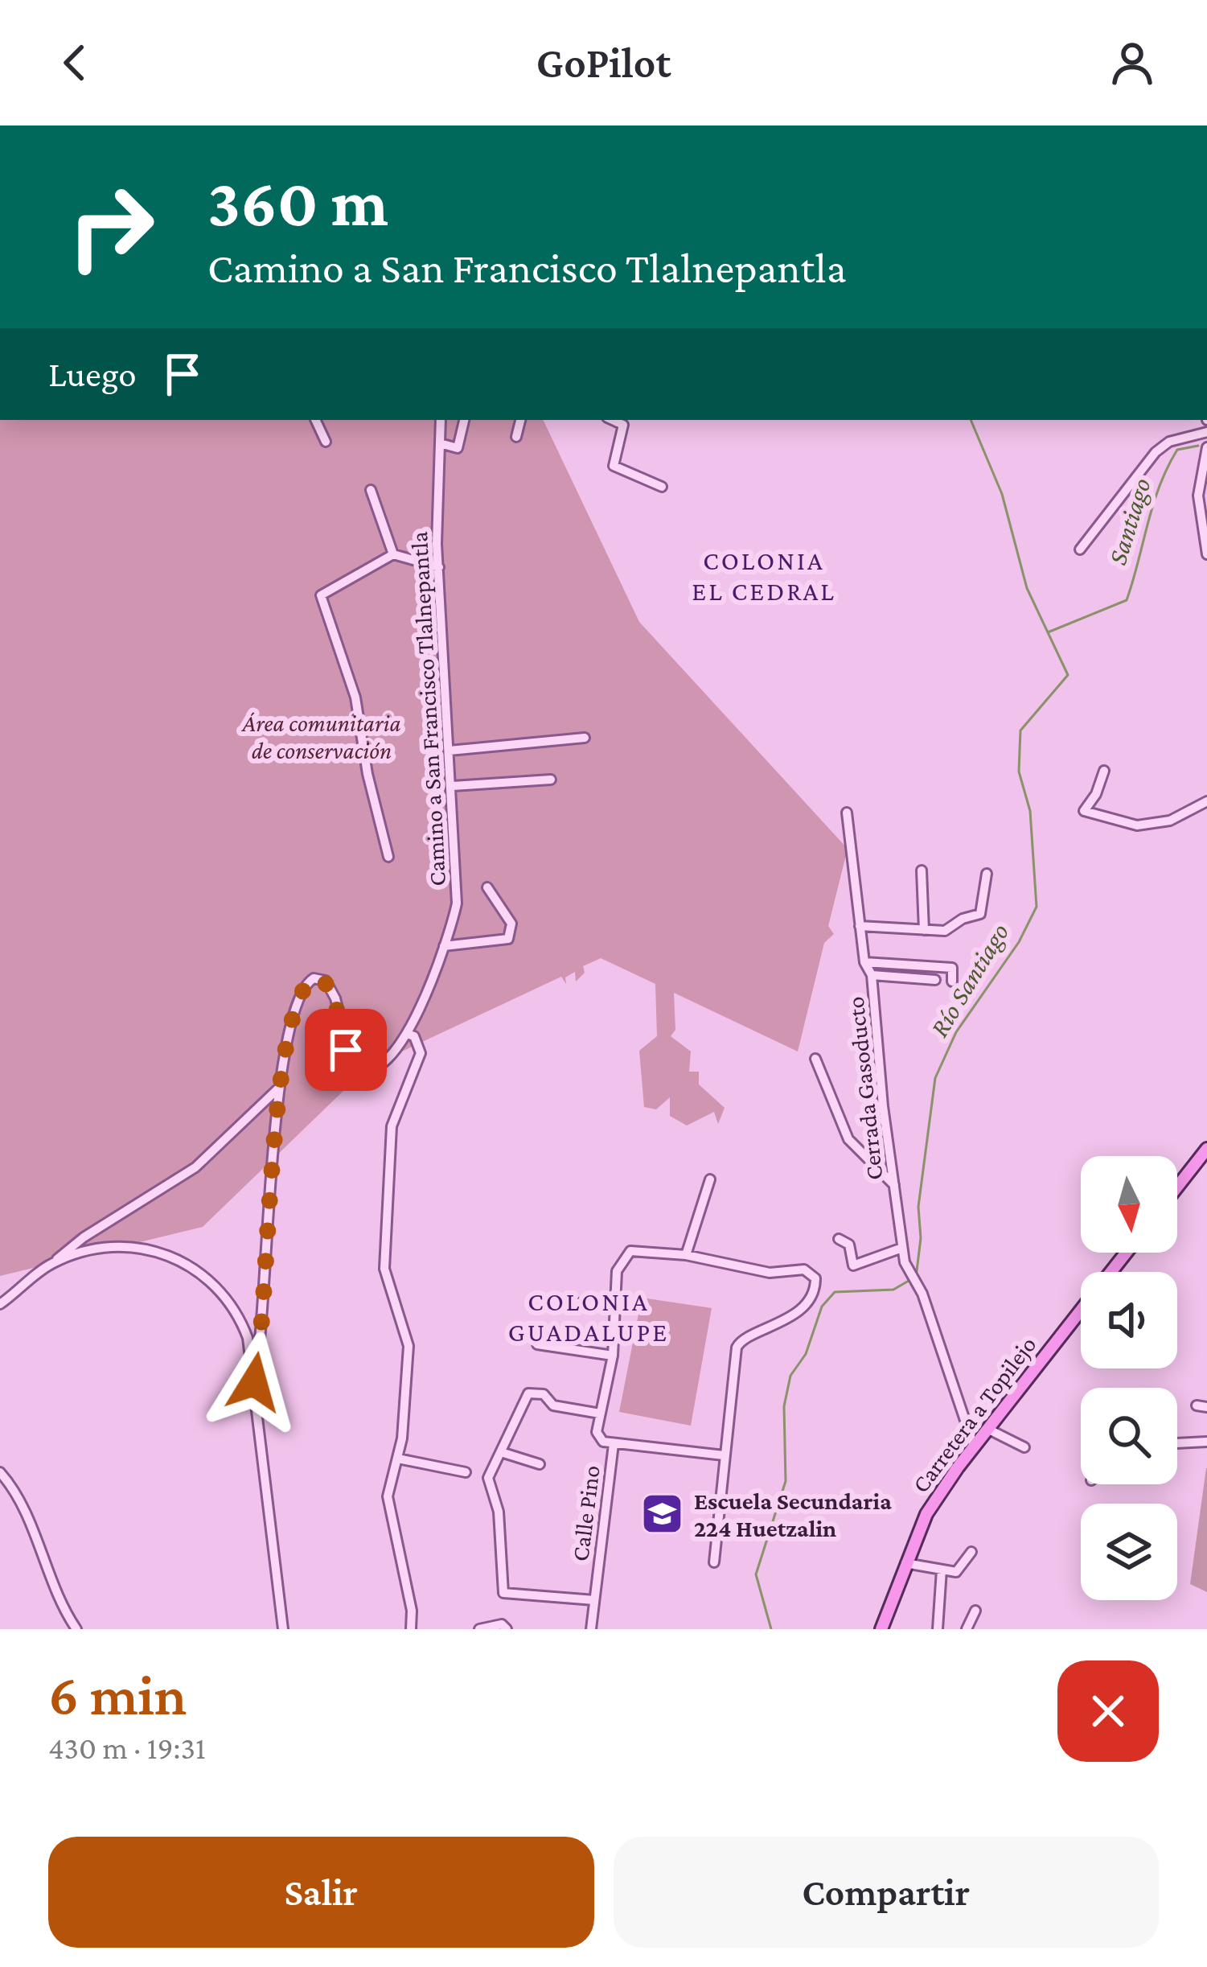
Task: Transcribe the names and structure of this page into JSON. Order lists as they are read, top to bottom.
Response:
{
  "streets": {
    "main road": ["Carretera a Topilejo"],
    "street": ["Camino a San Francisco Tlalnepantla", "Cerrada Gasoducto", "Calle Pino"]
  },
  "crossings": [
    ["Cerrada Gasoducto", "Carretera a Topilejo"]
  ],
  "districts": ["COLONIA EL CEDRAL", "COLONIA GUADALUPE"],
  "water": ["Santiago", "Río Santiago"],
  "parks": ["Área comunitaria de conservación"],
  "places": {
    "school or university": ["Escuela Secundaria 224 Huetzalin"]
  },
  "north": "bottom",
  "page": {
    "header": "GoPilot",
    "turn": ["360 m", "Camino a San Francisco Tlalnepantla"],
    "then": "Luego",
    "heading": ["6 min", "430 m · 19:31"],
    "buttons": ["Salir", "Compartir"]
  }
}
